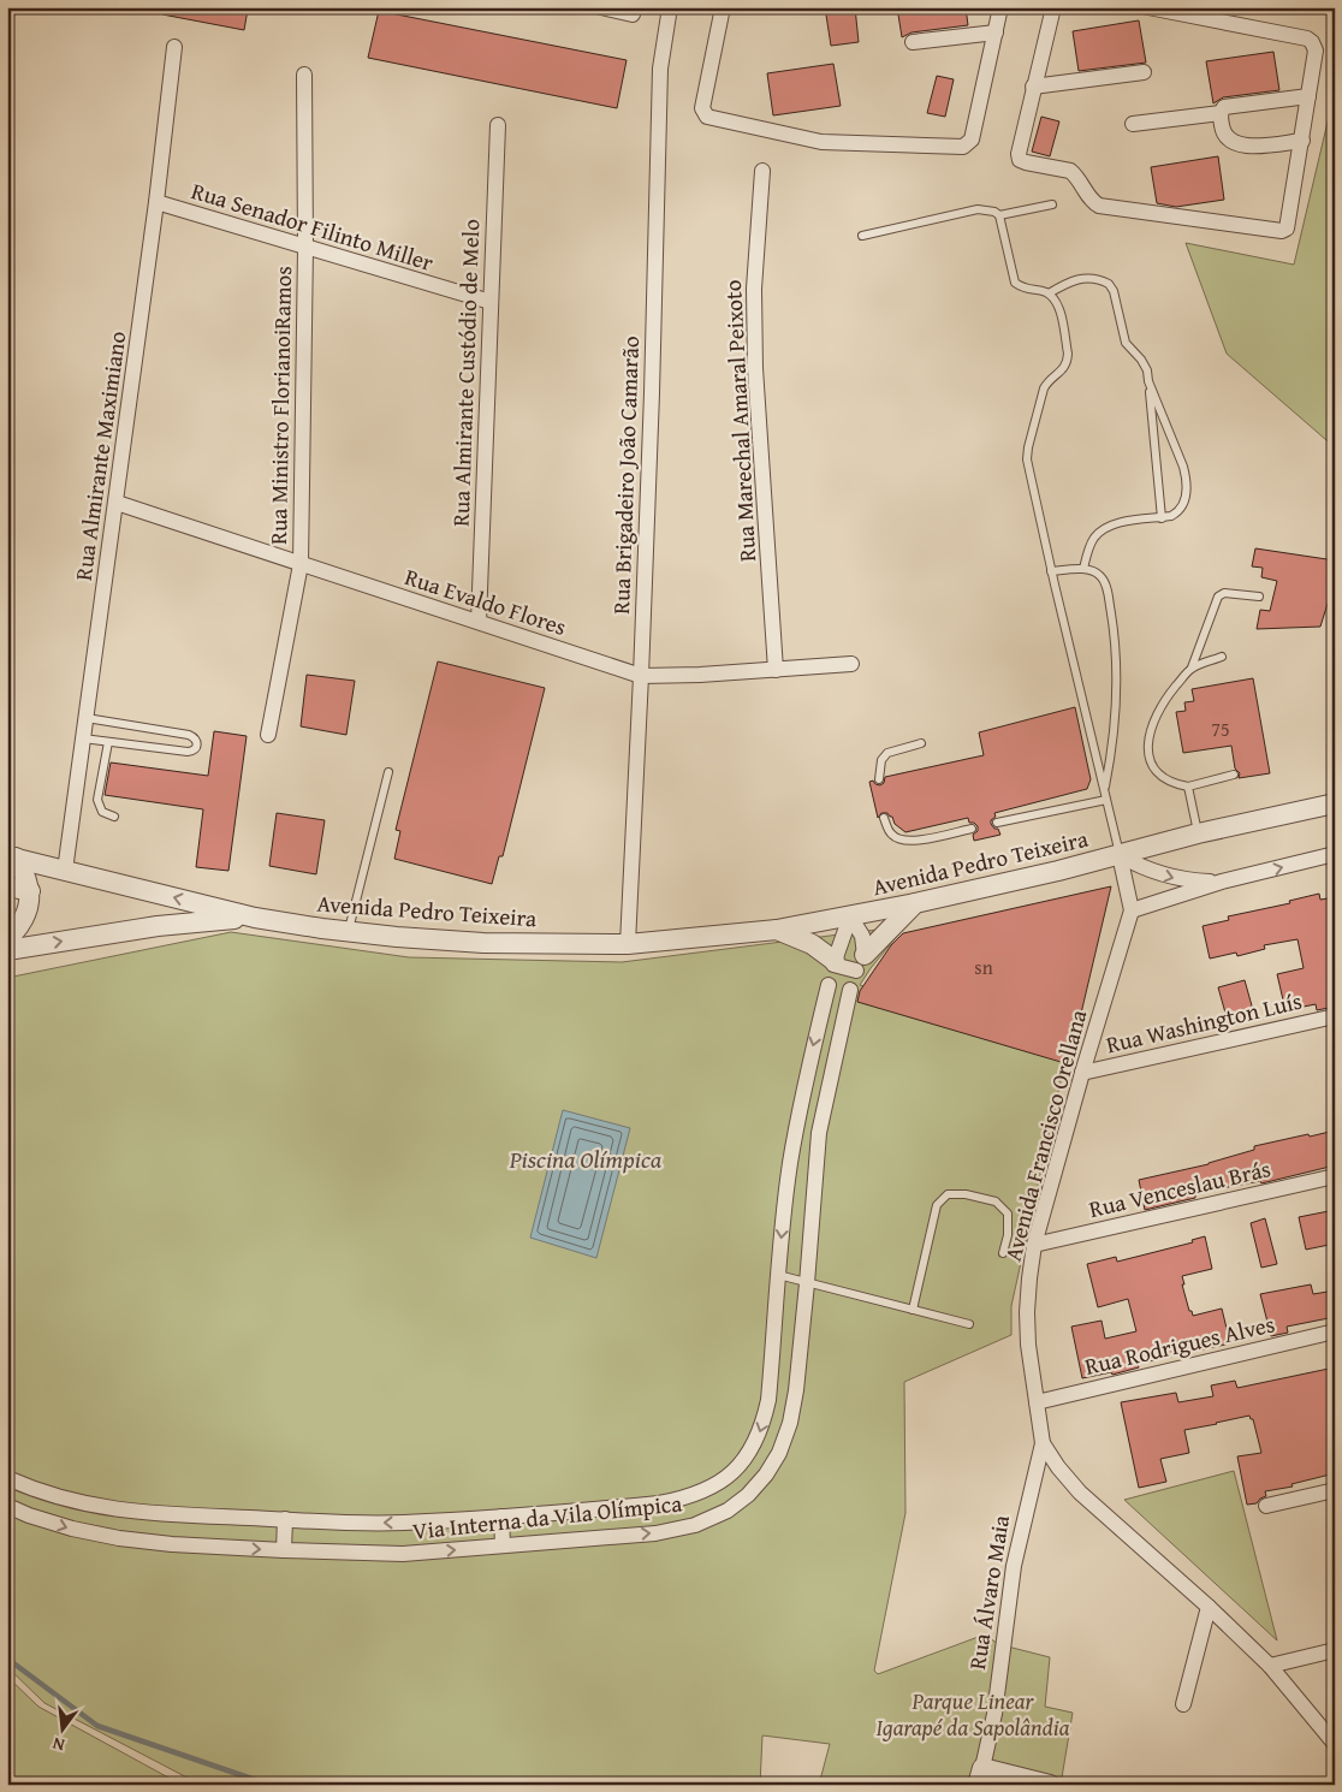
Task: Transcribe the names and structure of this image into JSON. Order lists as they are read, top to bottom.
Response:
{
  "streets": {
    "street": [
      "Rua Senador Filinto Miller",
      "Rua Almirante Custódio de Melo",
      "Rua Ministro FlorianoiRamos",
      "Rua Marechal Amaral Peixoto",
      "Rua Almirante Maximiano",
      "Rua Brigadeiro João Camarão",
      "Rua Evaldo Flores",
      "Avenida Pedro Teixeira",
      "Rua Washington Luís",
      "Avenida Francisco Orellana",
      "Rua Venceslau Brás",
      "Rua Rodrigues Alves",
      "Via Interna da Vila Olímpica",
      "Rua Álvaro Maia"
    ]
  },
  "crossings": [
    ["Rua Senador Filinto Miller", "Rua Almirante Custódio de Melo"],
    ["Rua Senador Filinto Miller", "Rua Ministro FlorianoiRamos"],
    ["Rua Senador Filinto Miller", "Rua Almirante Maximiano"],
    ["Rua Almirante Custódio de Melo", "Rua Evaldo Flores"],
    ["Rua Ministro FlorianoiRamos", "Rua Evaldo Flores"],
    ["Rua Marechal Amaral Peixoto", "Rua Evaldo Flores"],
    ["Rua Almirante Maximiano", "Rua Evaldo Flores"],
    ["Rua Almirante Maximiano", "Avenida Pedro Teixeira"],
    ["Rua Brigadeiro João Camarão", "Rua Evaldo Flores"],
    ["Rua Brigadeiro João Camarão", "Avenida Pedro Teixeira"],
    ["Avenida Pedro Teixeira", "Avenida Francisco Orellana"],
    ["Rua Washington Luís", "Avenida Francisco Orellana"],
    ["Avenida Francisco Orellana", "Rua Venceslau Brás"],
    ["Avenida Francisco Orellana", "Rua Rodrigues Alves"],
    ["Avenida Francisco Orellana", "Rua Álvaro Maia"]
  ],
  "water": ["Piscina Olímpica"],
  "parks": ["Parque Linear Igarapé da Sapolândia"],
  "house_numbers": ["75", "sn"],
  "north": "bottom"
}
